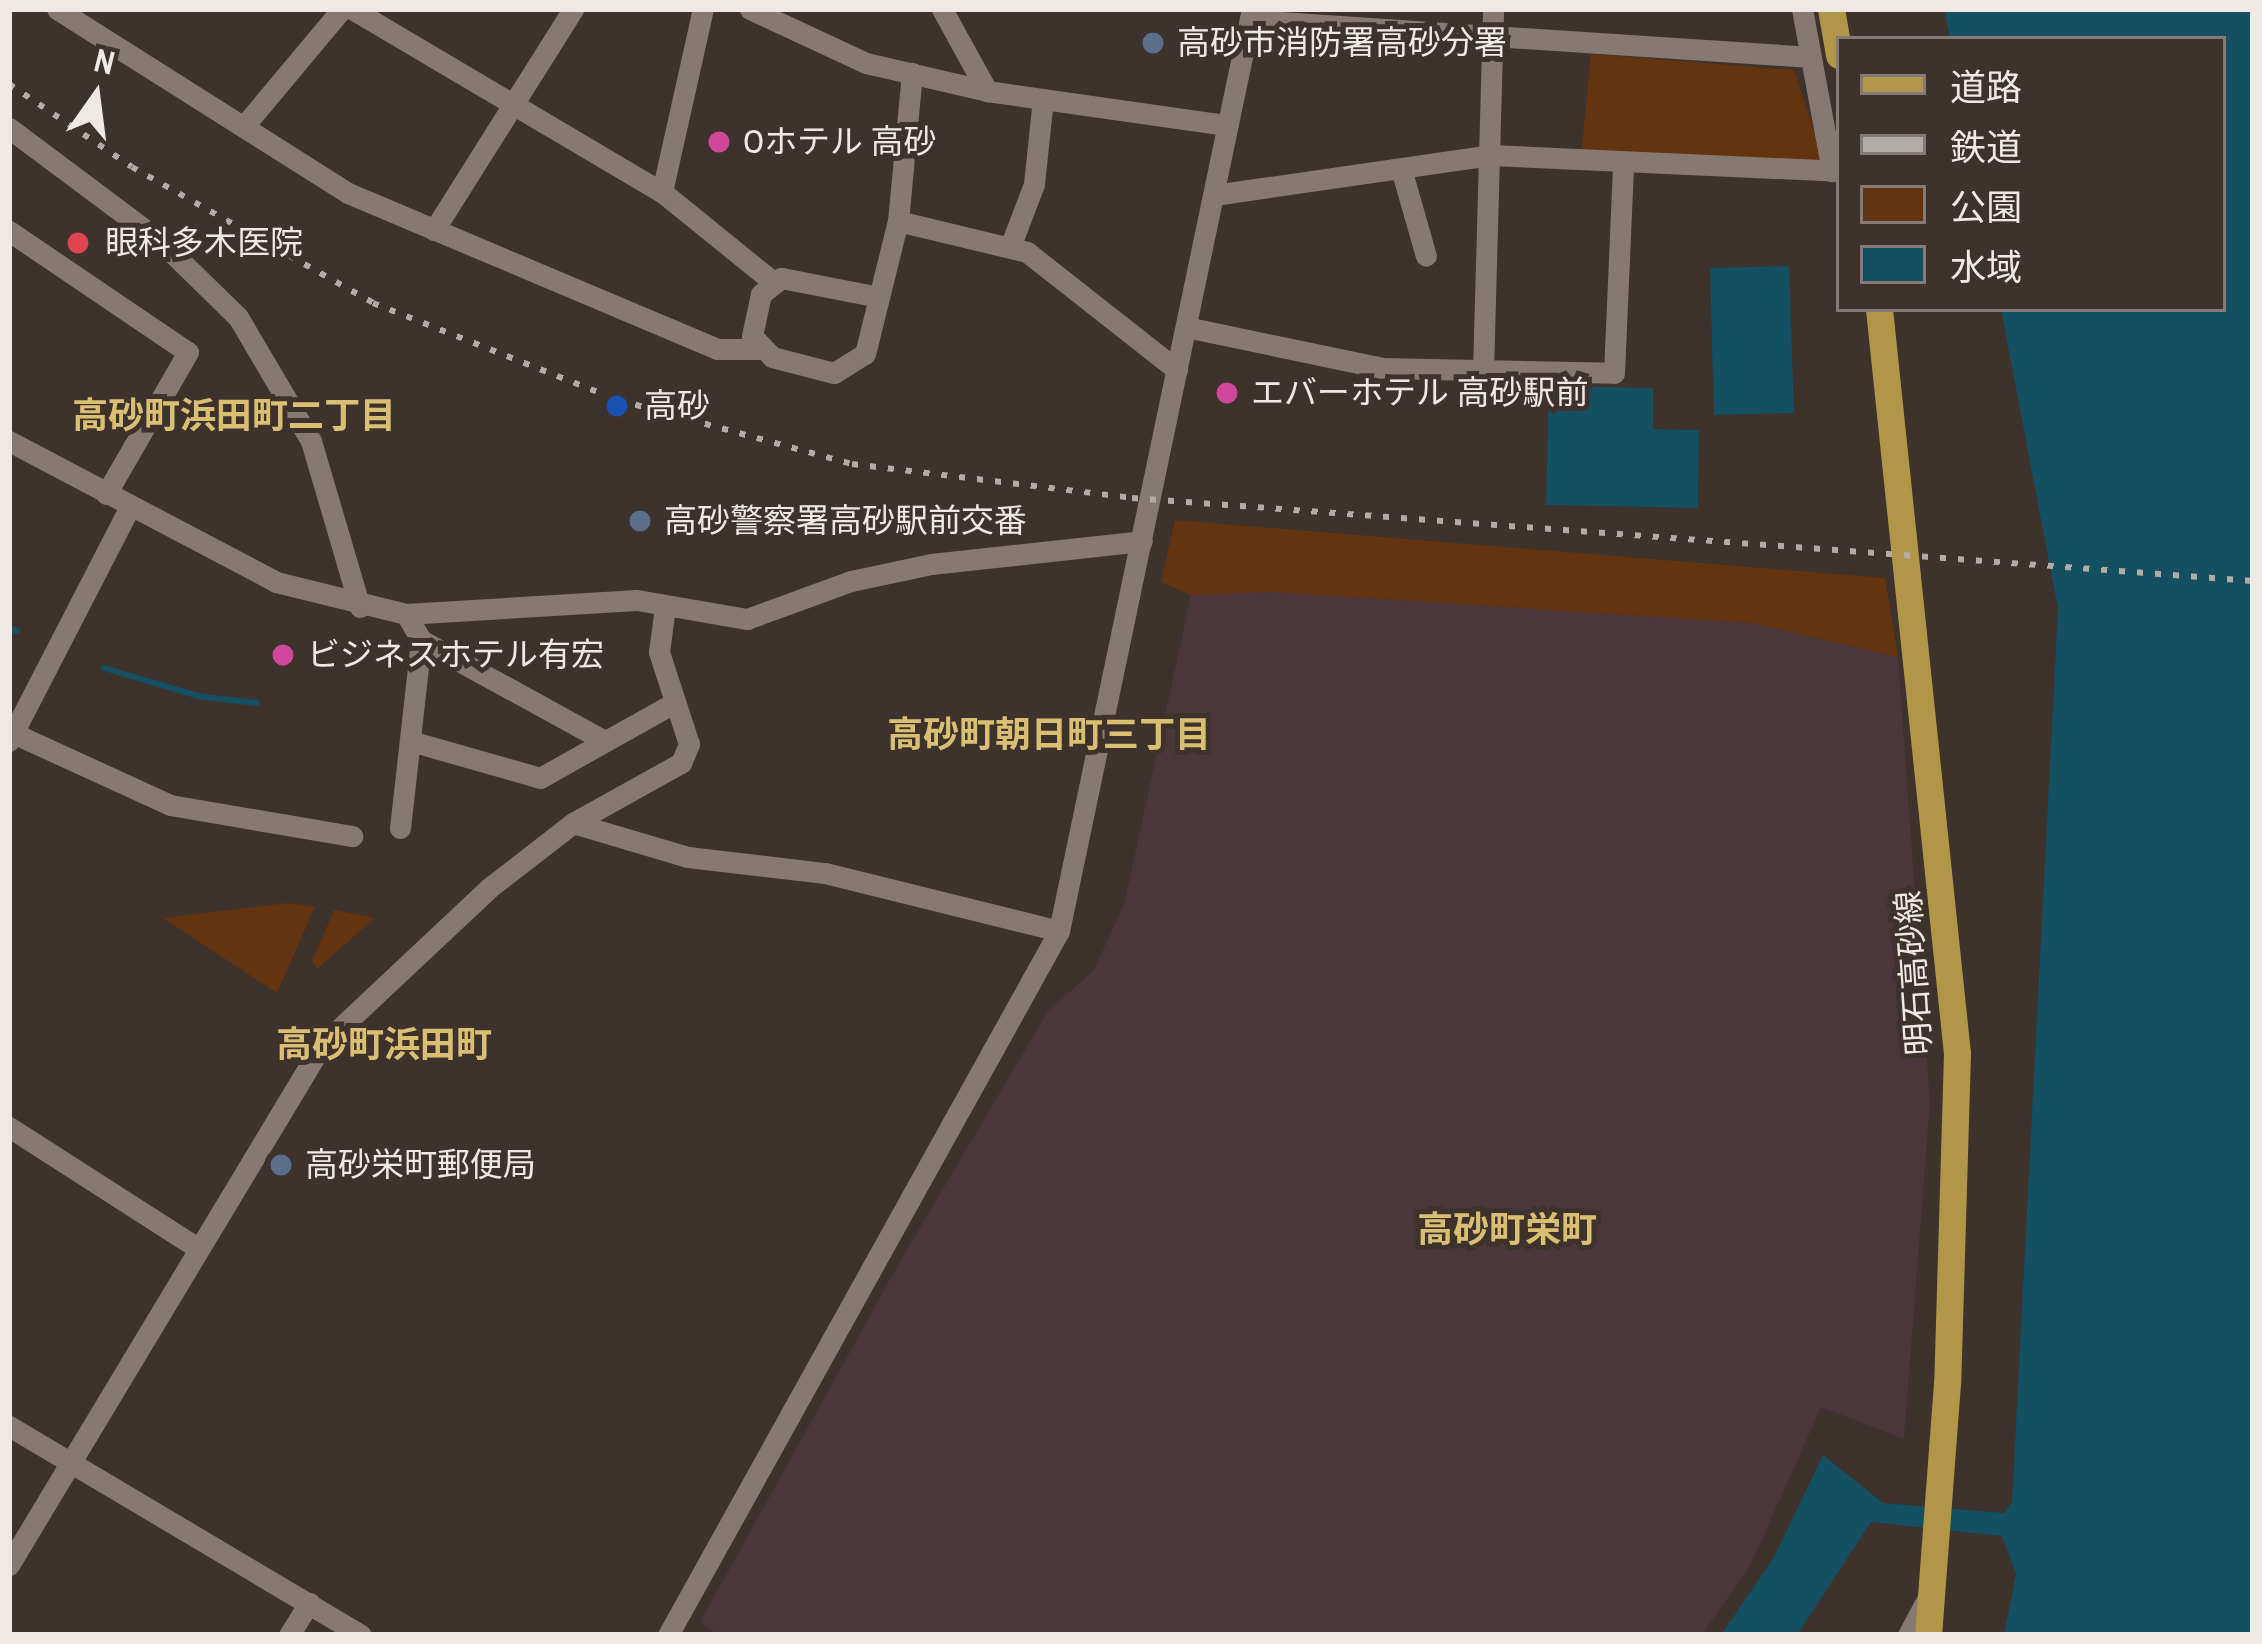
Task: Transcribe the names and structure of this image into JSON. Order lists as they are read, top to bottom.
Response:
{
  "streets": {
    "main road": ["明石高砂線"]
  },
  "districts": [
    "高砂町浜田町二丁目",
    "高砂町朝日町三丁目",
    "高砂町浜田町",
    "高砂町栄町"
  ],
  "places": [
    "高砂市消防署高砂分署",
    "Oホテル 高砂",
    "眼科多木医院",
    "エバーホテル 高砂駅前",
    "高砂",
    "高砂警察署高砂駅前交番",
    "ビジネスホテル有宏",
    "高砂栄町郵便局"
  ],
  "legend": [
    "道路",
    "鉄道",
    "公園",
    "水域"
  ],
  "north": "top"
}
